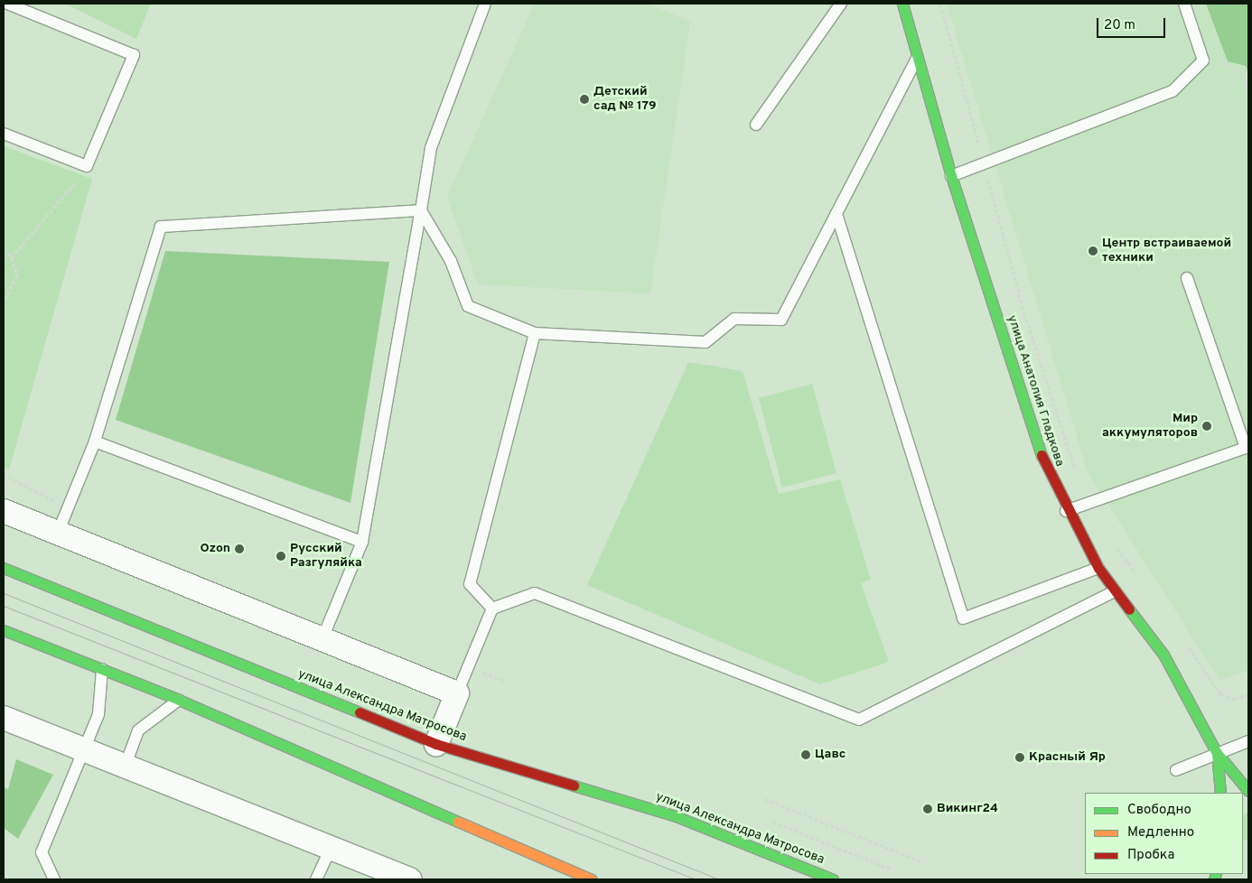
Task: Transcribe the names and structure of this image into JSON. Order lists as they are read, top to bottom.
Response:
{
  "streets": {
    "main road": ["улица Анатолия Гладкова", "улица Александра Матросова"]
  },
  "places": [
    "Детский сад № 179",
    "Центр встраиваемой техники",
    "Мир аккумуляторов",
    "Ozon",
    "Русский Разгуляйка",
    "Цавс",
    "Красный Яр",
    "Викинг24"
  ],
  "legend": ["Свободно", "Медленно", "Пробка"],
  "scale_bar": "20 m"
}
